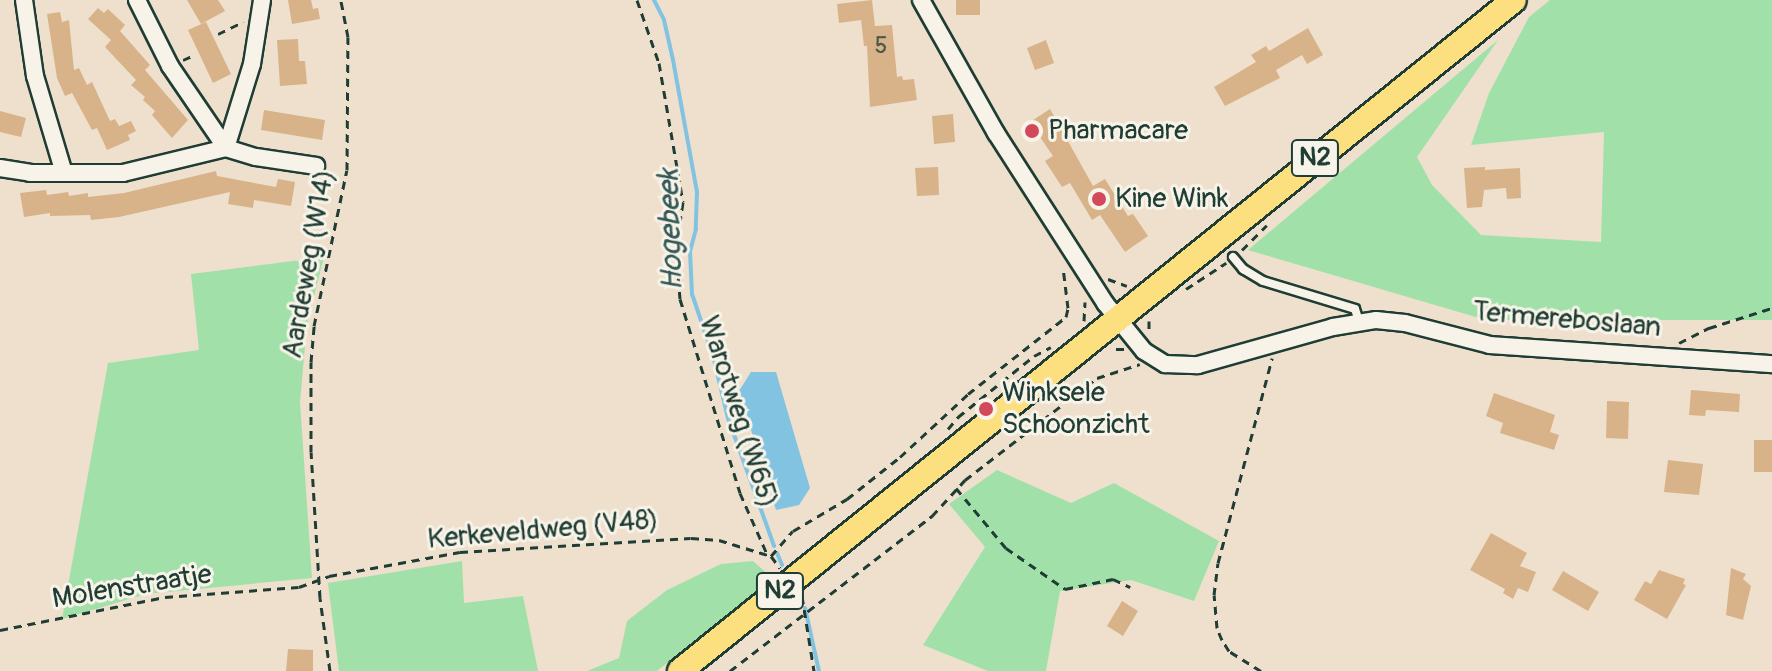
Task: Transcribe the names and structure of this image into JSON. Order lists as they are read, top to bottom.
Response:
{
  "streets": {
    "main road": ["N2"],
    "street": ["Termereboslaan"],
    "path": [
      "Aardeweg (W14)",
      "Warotweg (W65)",
      "Kerkeveldweg (V48)",
      "Molenstraatje"
    ]
  },
  "crossings": [
    ["N2", "Termereboslaan"],
    ["Aardeweg (W14)", "Kerkeveldweg (V48)"],
    ["Aardeweg (W14)", "Molenstraatje"],
    ["Warotweg (W65)", "Kerkeveldweg (V48)"],
    ["Kerkeveldweg (V48)", "Molenstraatje"]
  ],
  "water": ["Hogebeek"],
  "places": ["Pharmacare", "Kine Wink", "Winksele Schoonzicht"],
  "house_numbers": ["5"]
}
